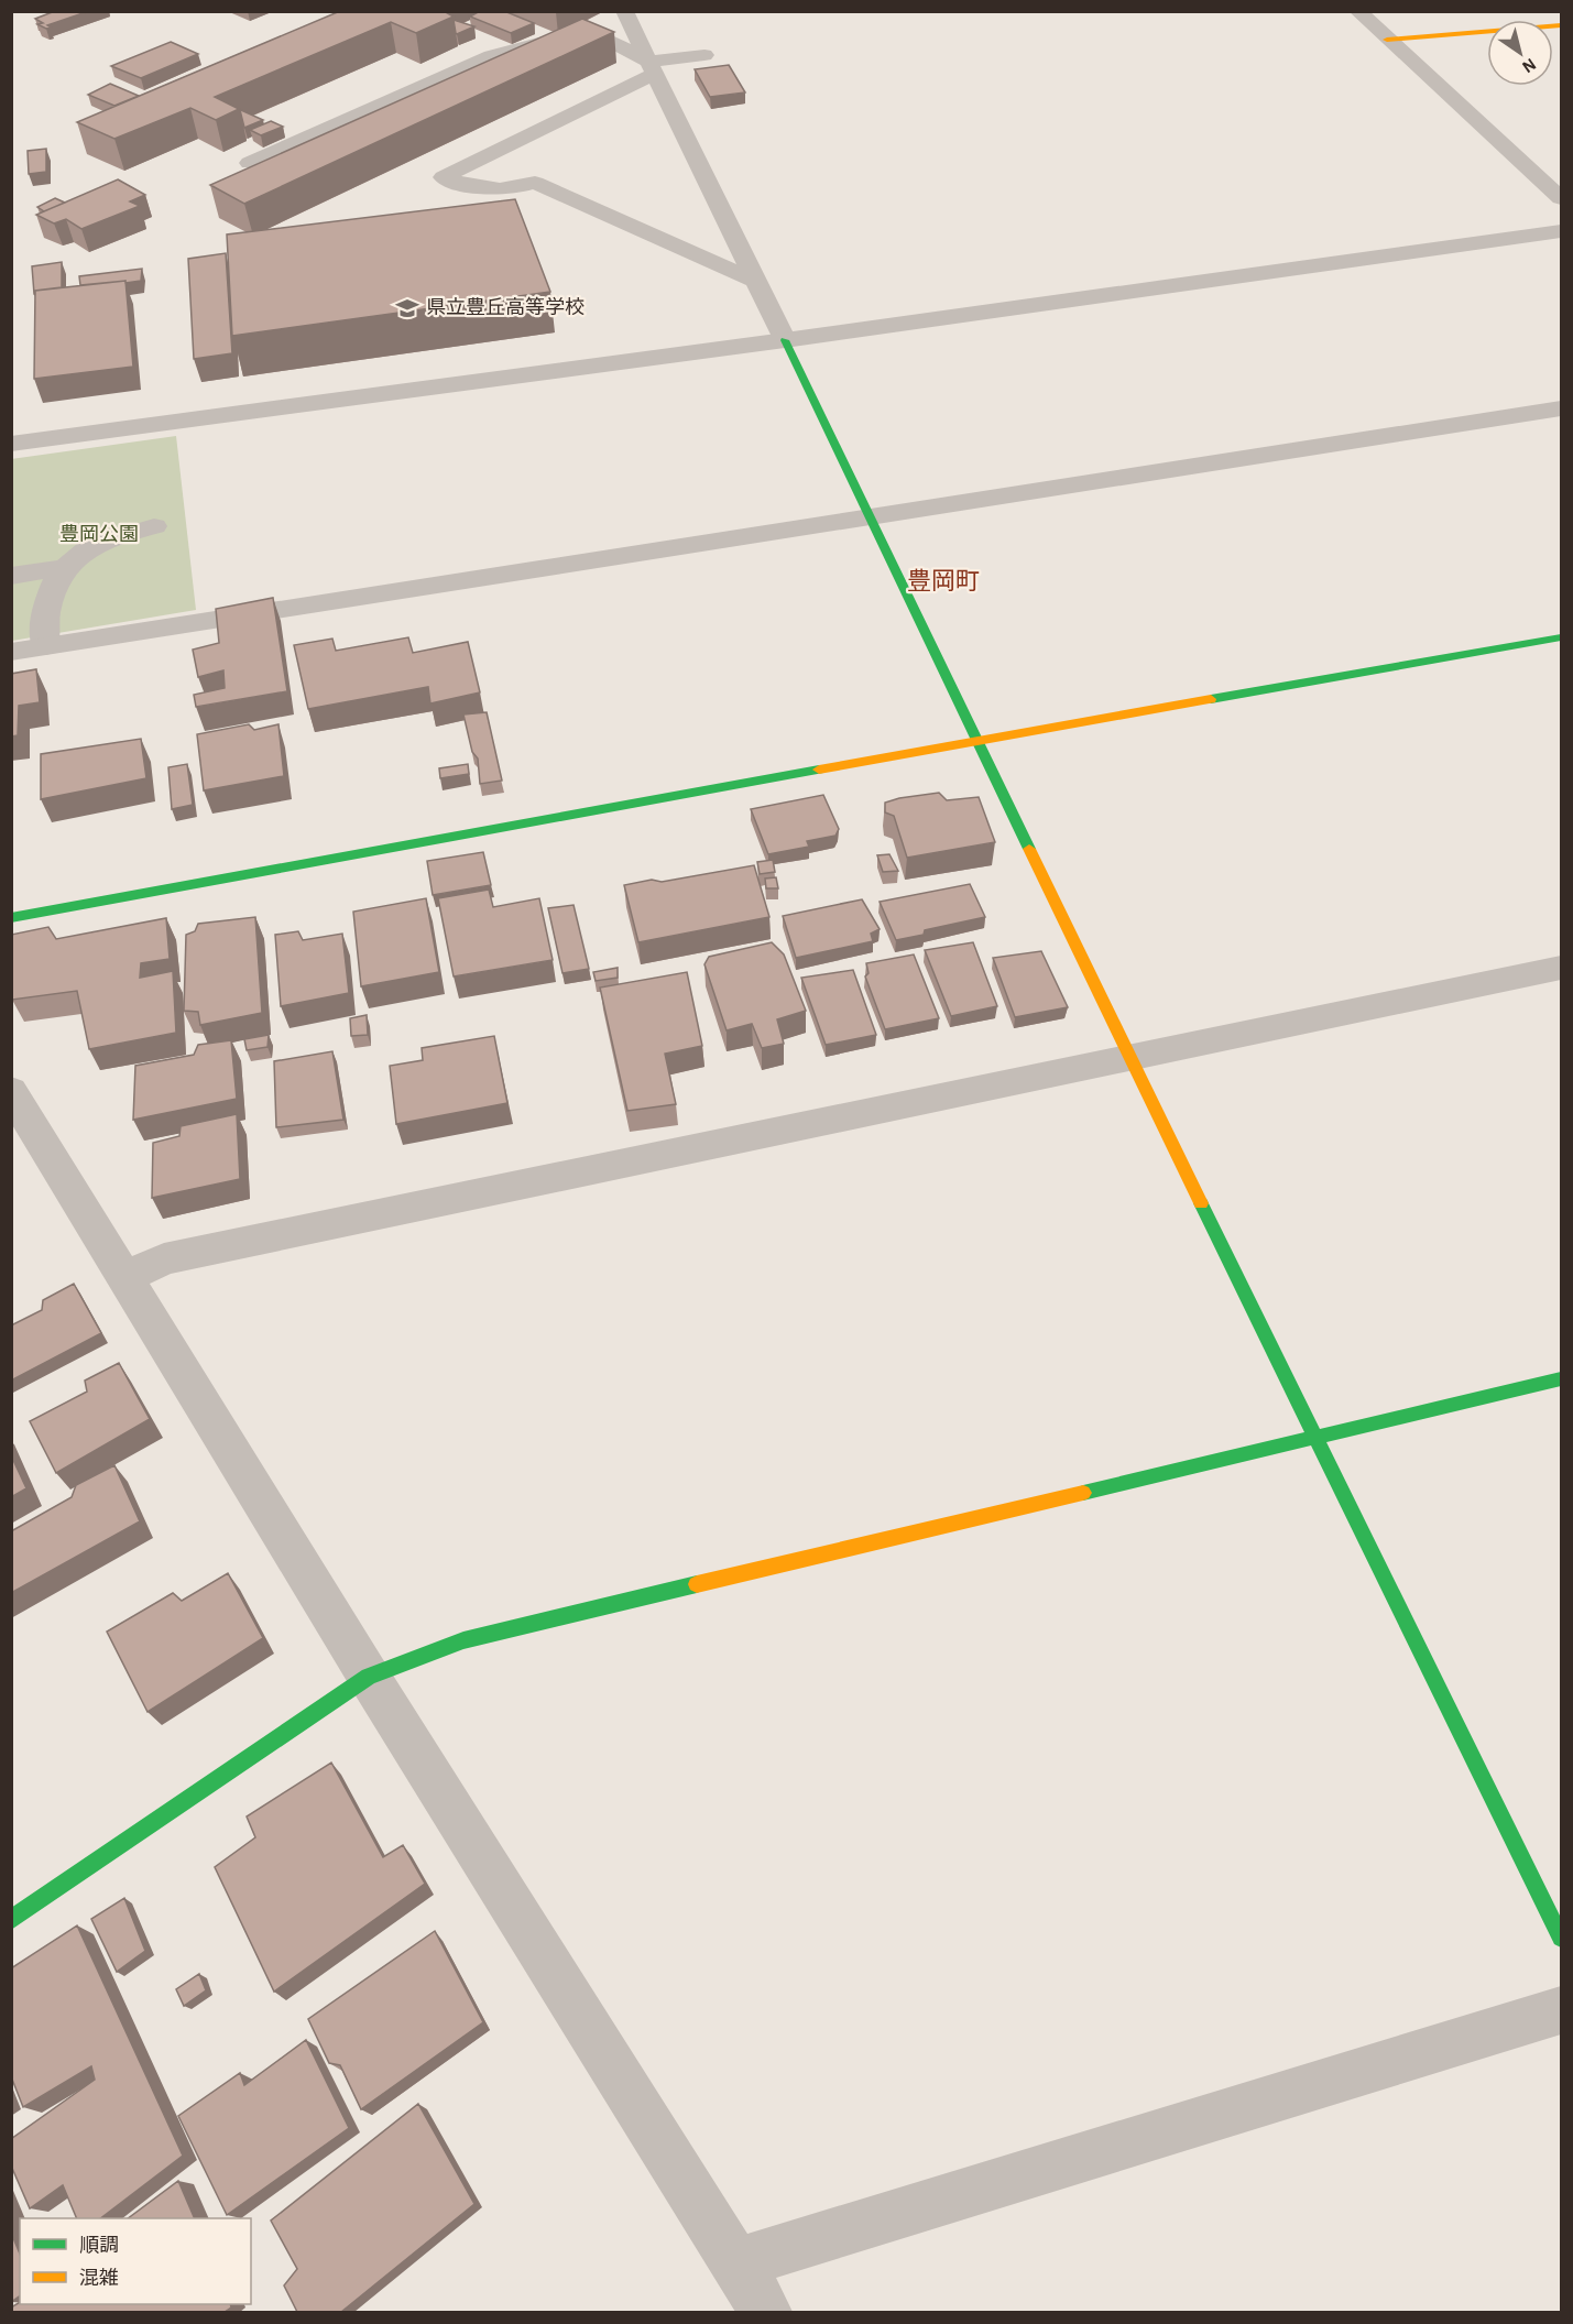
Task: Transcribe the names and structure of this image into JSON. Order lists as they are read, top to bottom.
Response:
{
  "districts": ["豊岡町"],
  "parks": ["豊岡公園"],
  "places": {
    "school or university": ["県立豊丘高等学校"]
  },
  "legend": ["順調", "混雑"],
  "north": "bottom right"
}
